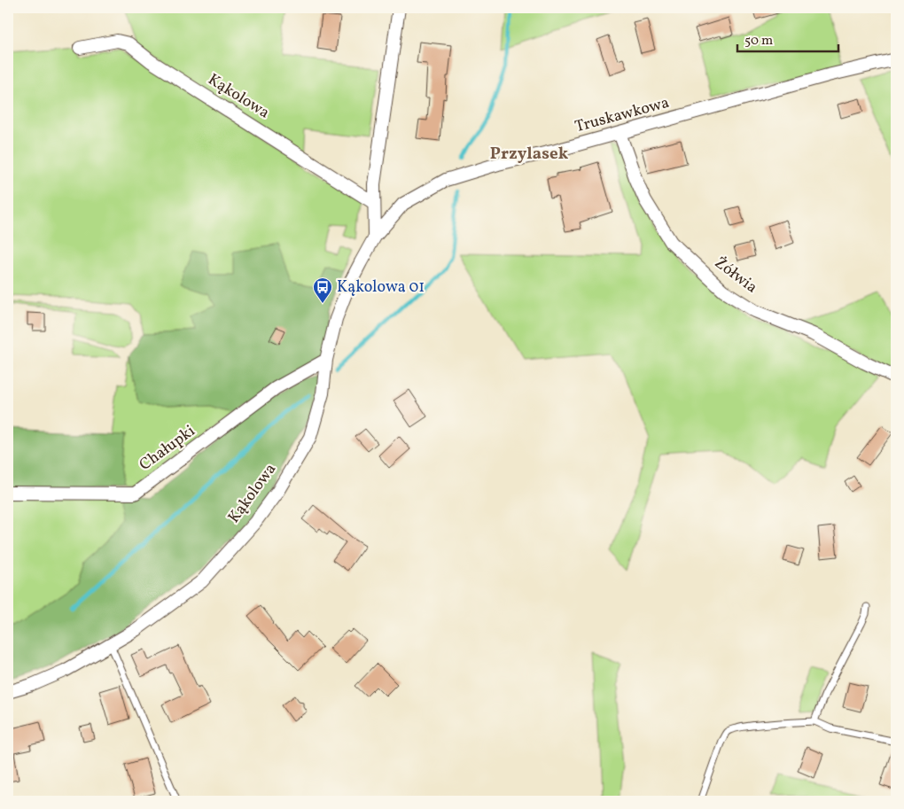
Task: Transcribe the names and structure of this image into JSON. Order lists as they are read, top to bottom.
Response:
{
  "streets": {
    "street": [
      "Kąkolowa",
      "Truskawkowa",
      "Żółwia",
      "Chałupki"
    ]
  },
  "crossings": [
    ["Kąkolowa", "Truskawkowa"],
    ["Kąkolowa", "Chałupki"],
    ["Truskawkowa", "Żółwia"]
  ],
  "districts": ["Przylasek"],
  "places": {
    "bus stop": ["Kąkolowa 01"]
  },
  "scale_bar": "50 m"
}
